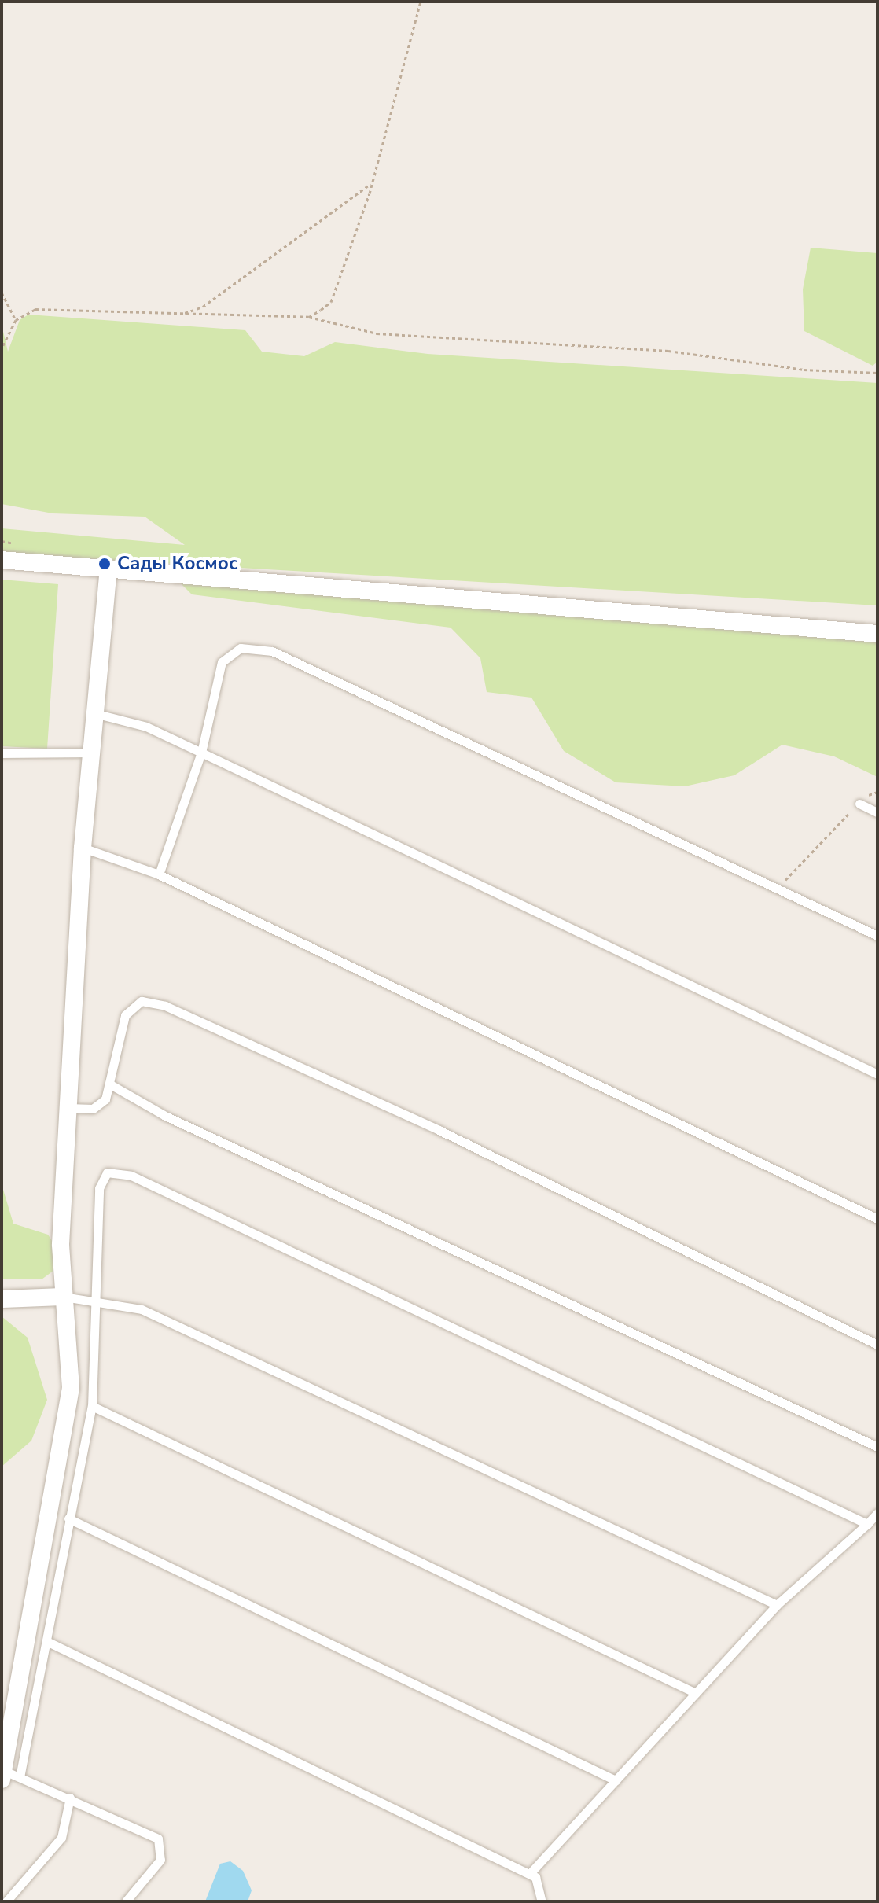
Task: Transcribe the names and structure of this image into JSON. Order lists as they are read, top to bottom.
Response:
{
  "places": ["Сады Космос"]
}
